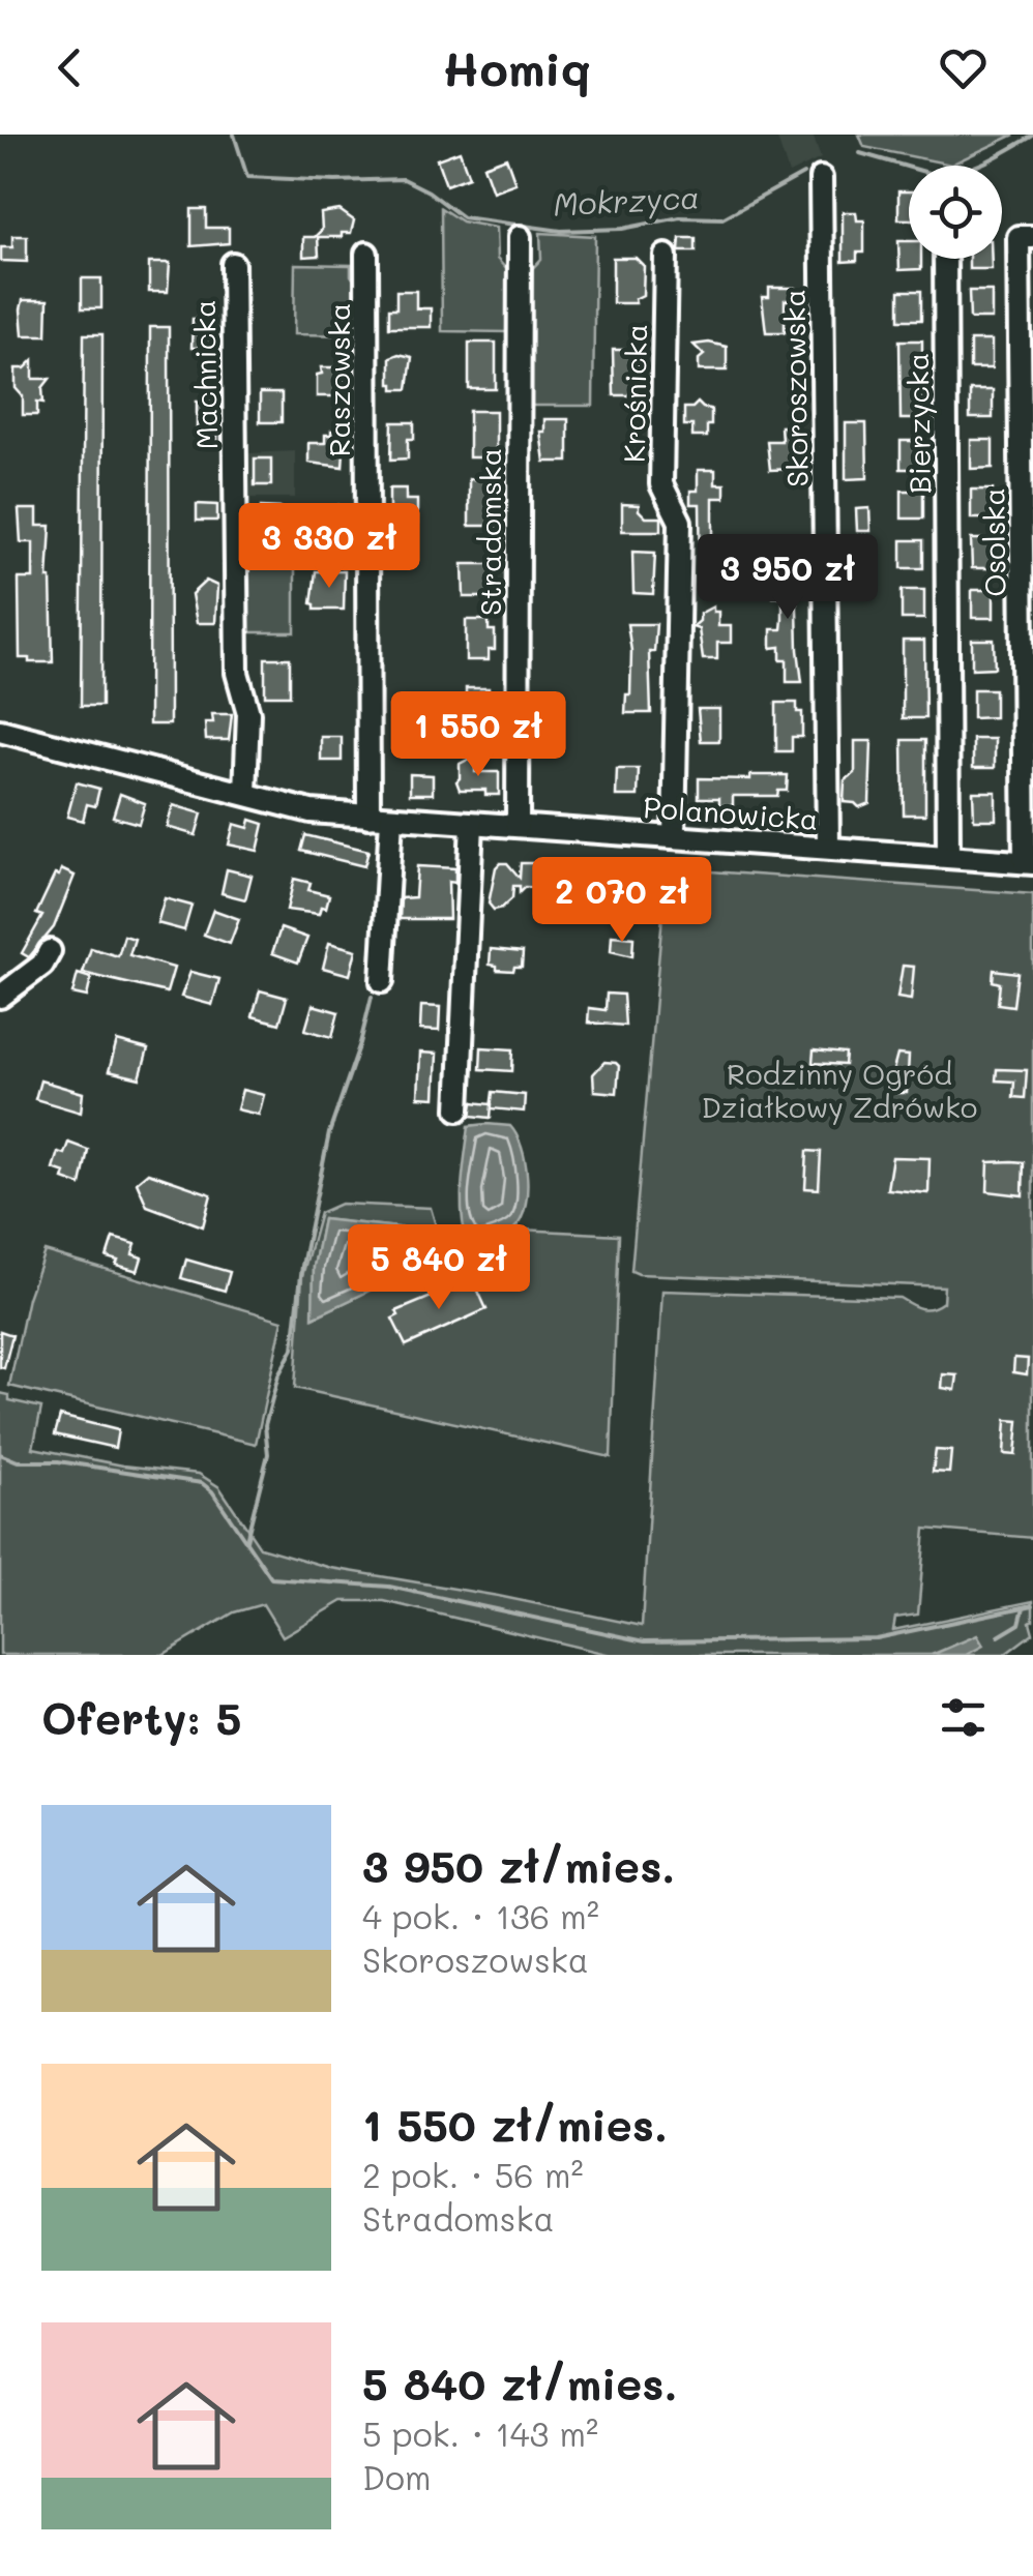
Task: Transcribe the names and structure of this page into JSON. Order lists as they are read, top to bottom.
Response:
{
  "streets": {
    "street": [
      "Machnicka",
      "Raszowska",
      "Skoroszowska",
      "Krośnicka",
      "Bierzycka",
      "Stradomska",
      "Osolska",
      "Polanowicka"
    ]
  },
  "crossings": [
    ["Machnicka", "Polanowicka"],
    ["Raszowska", "Polanowicka"],
    ["Skoroszowska", "Polanowicka"],
    ["Krośnicka", "Polanowicka"],
    ["Bierzycka", "Polanowicka"],
    ["Stradomska", "Polanowicka"],
    ["Osolska", "Polanowicka"]
  ],
  "water": ["Mokrzyca"],
  "parks": ["Rodzinny Ogród Działkowy Zdrówko"],
  "page": {
    "header": "Homiq",
    "price": [
      "3 330 zł",
      "3 950 zł",
      "1 550 zł",
      "2 070 zł",
      "5 840 zł"
    ],
    "heading": "Oferty: 5",
    "list": [
      {
        "name": "3 950 zł/mies.",
        "note": "4 pok. · 136 m² · Skoroszowska"
      },
      {
        "name": "1 550 zł/mies.",
        "note": "2 pok. · 56 m² · Stradomska"
      },
      {
        "name": "5 840 zł/mies.",
        "note": "5 pok. · 143 m² · Dom"
      }
    ]
  }
}
